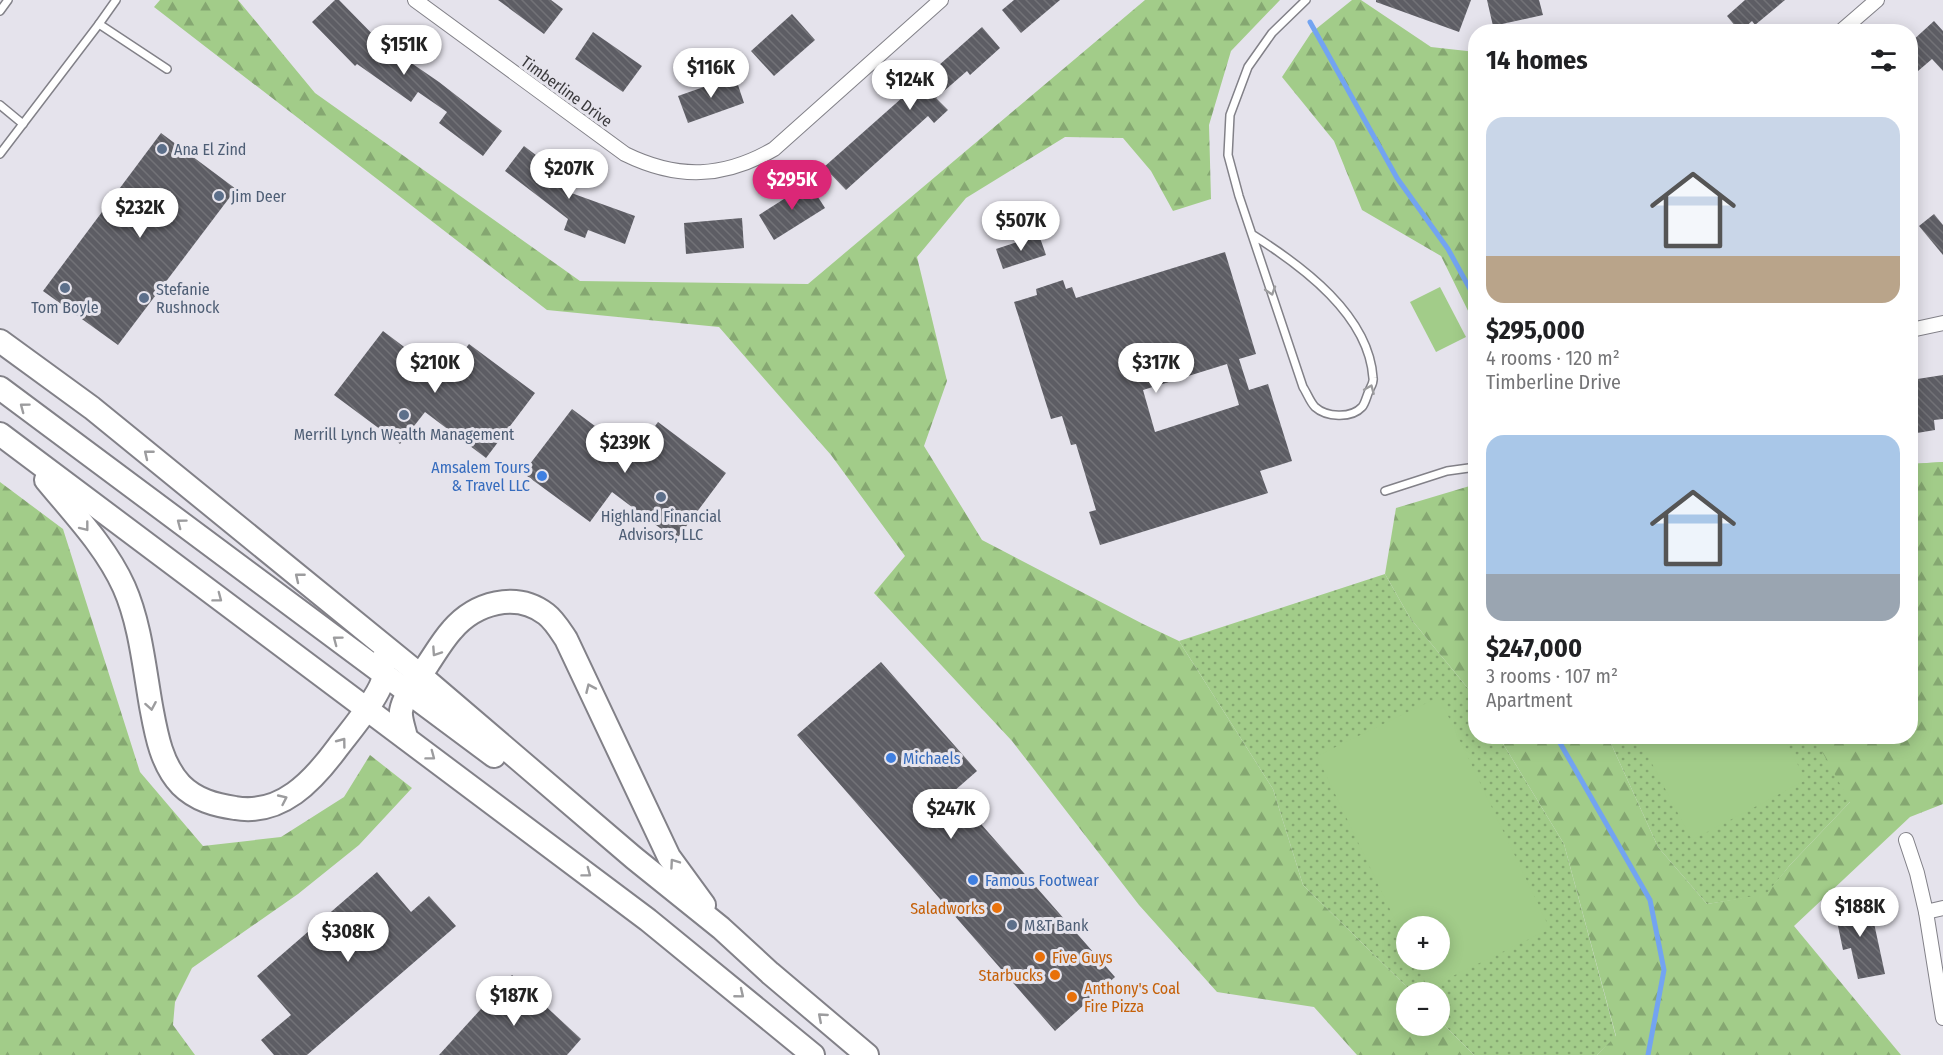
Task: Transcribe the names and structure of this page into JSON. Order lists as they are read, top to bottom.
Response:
{
  "streets": {
    "street": ["Timberline Drive"]
  },
  "places": [
    "Ana El Zind",
    "Jim Deer",
    "Tom Boyle",
    "Stefanie Rushnock",
    "Merrill Lynch Wealth Management",
    "Amsalem Tours & Travel LLC",
    "Highland Financial Advisors, LLC",
    "Michaels",
    "Famous Footwear",
    "Saladworks",
    "M&T Bank",
    "Five Guys",
    "Starbucks",
    "Anthony's Coal Fire Pizza"
  ],
  "page": {
    "heading": "14 homes",
    "price": [
      "$151K",
      "$116K",
      "$124K",
      "$207K",
      "$295K",
      "$232K",
      "$507K",
      "$210K",
      "$317K",
      "$239K",
      "$247K",
      "$188K",
      "$308K",
      "$187K"
    ],
    "list": [
      {
        "name": "$295,000",
        "note": "4 rooms · 120 m² · Timberline Drive"
      },
      {
        "name": "$247,000",
        "note": "3 rooms · 107 m² · Apartment"
      }
    ],
    "map_buttons": ["+", "−"]
  }
}
